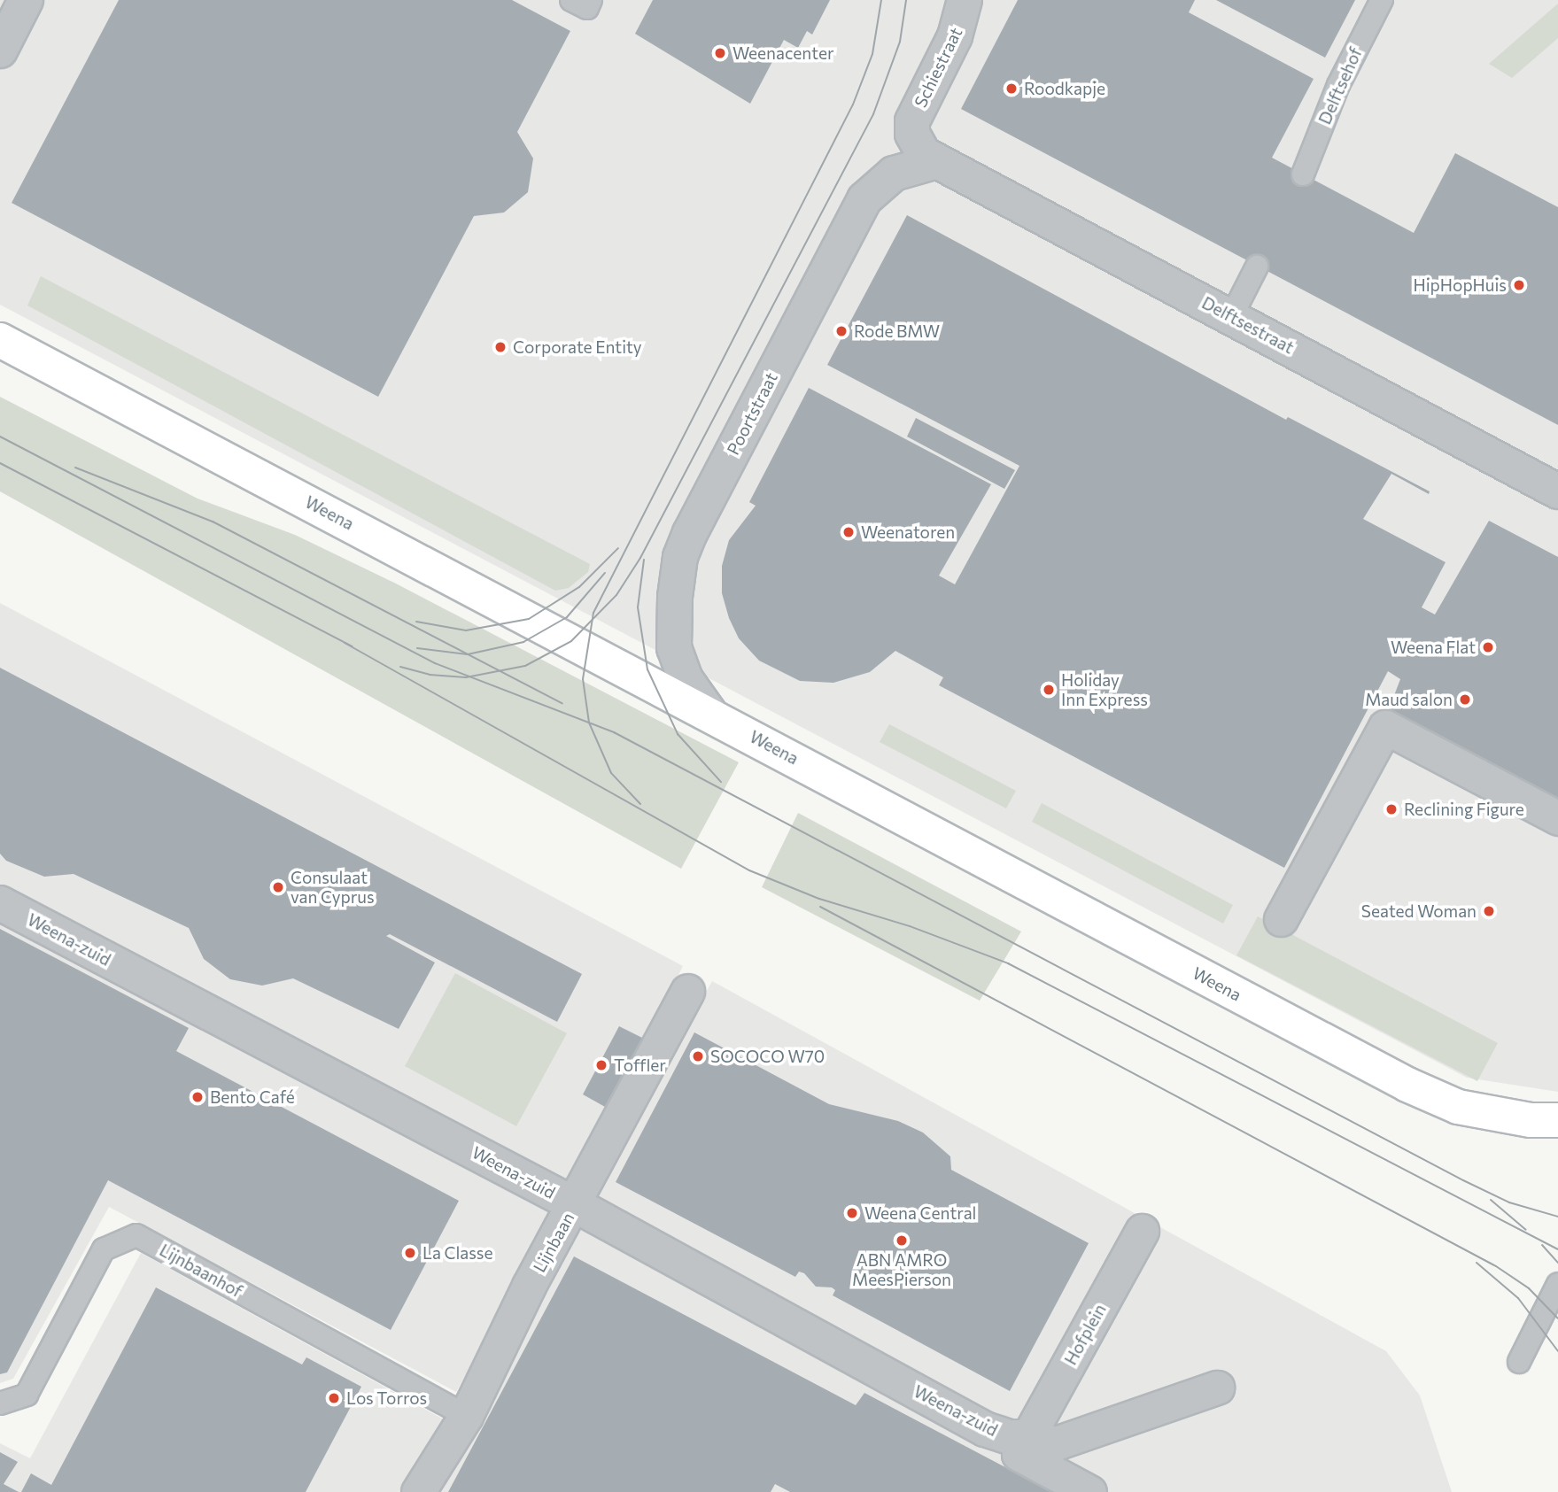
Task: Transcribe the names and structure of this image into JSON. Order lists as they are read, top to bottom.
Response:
{
  "streets": {
    "main road": ["Weena"],
    "street": [
      "Schiestraat",
      "Delftsestraat",
      "Poortstraat",
      "Weena-zuid",
      "Lijnbaan",
      "Hofplein"
    ],
    "lane": ["Delftsehof", "Lijnbaanhof"]
  },
  "crossings": [
    ["Schiestraat", "Delftsestraat"],
    ["Schiestraat", "Poortstraat"],
    ["Delftsestraat", "Poortstraat"],
    ["Poortstraat", "Weena"],
    ["Weena-zuid", "Lijnbaan"],
    ["Weena-zuid", "Hofplein"],
    ["Lijnbaan", "Lijnbaanhof"]
  ],
  "places": [
    "Weenacenter",
    "Roodkapje",
    "HipHopHuis",
    "Rode BMW",
    "Corporate Entity",
    "Weenatoren",
    "Weena Flat",
    "Holiday Inn Express",
    "Maud salon",
    "Reclining Figure",
    "Consulaat van Cyprus",
    "Seated Woman",
    "SOCOCO W70",
    "Toffler",
    "Bento Café",
    "Weena Central",
    "ABN AMRO MeesPierson",
    "La Classe",
    "Los Torros"
  ]
}
